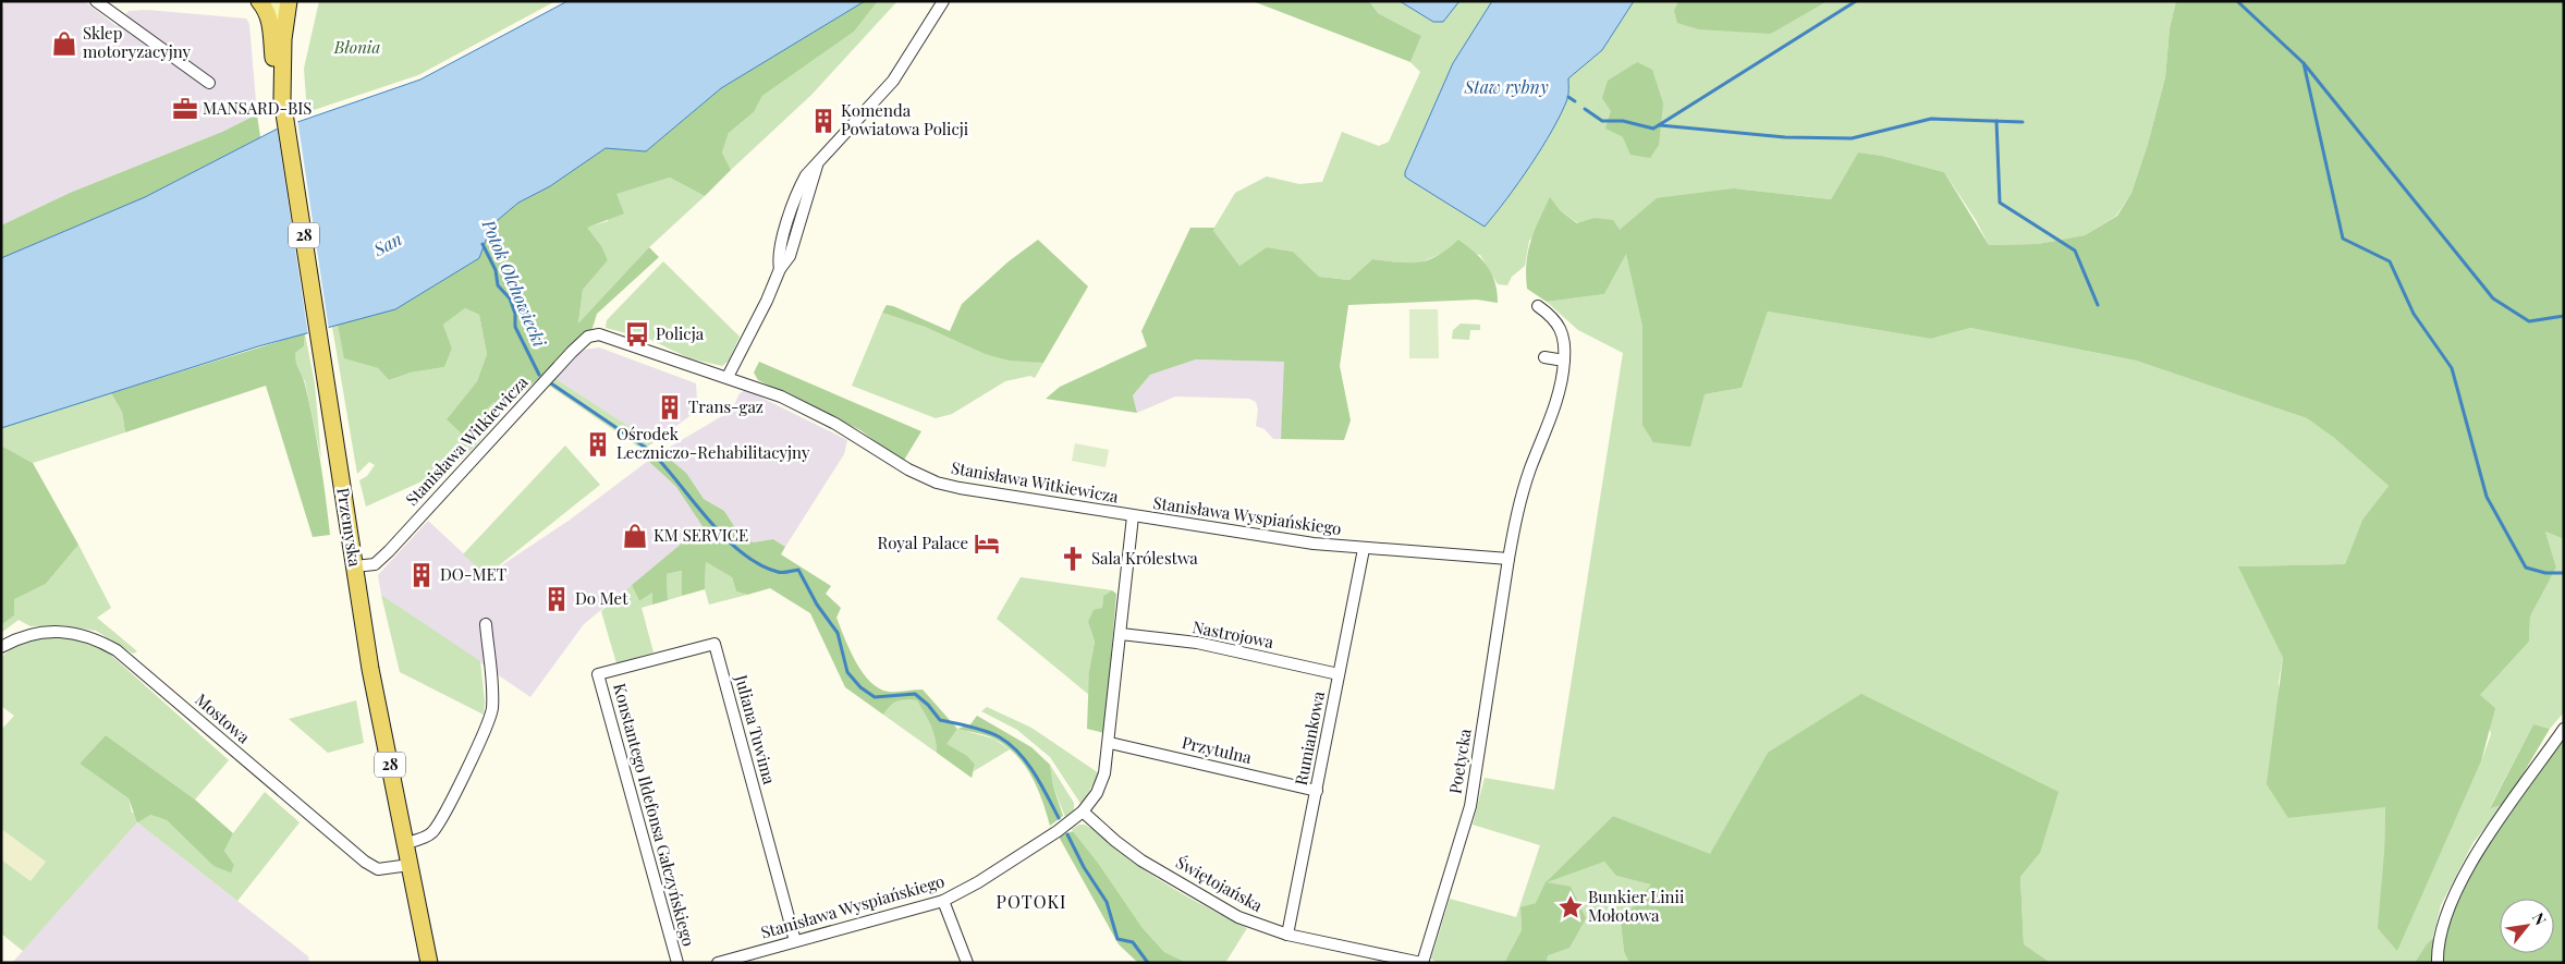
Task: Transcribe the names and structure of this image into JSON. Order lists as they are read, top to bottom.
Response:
{
  "streets": {
    "main road": ["28", "Przemyska"],
    "street": [
      "Stanisława Witkiewicza",
      "Stanisława Wyspiańskiego",
      "Nastrojowa",
      "Mostowa",
      "Juliana Tuwima",
      "Rumiankowa",
      "Przytulna",
      "Poetycka",
      "Konstantego Ildefonsa Gałczyńskiego",
      "Świętojańska"
    ]
  },
  "crossings": [
    ["28", "Przemyska"],
    ["Stanisława Witkiewicza", "Stanisława Wyspiańskiego"],
    ["Stanisława Witkiewicza", "Przemyska"],
    ["Stanisława Wyspiańskiego", "Nastrojowa"],
    ["Stanisława Wyspiańskiego", "Juliana Tuwima"],
    ["Stanisława Wyspiańskiego", "Rumiankowa"],
    ["Stanisława Wyspiańskiego", "Przytulna"],
    ["Stanisława Wyspiańskiego", "Poetycka"],
    ["Stanisława Wyspiańskiego", "Świętojańska"],
    ["Przemyska", "Mostowa"],
    ["Nastrojowa", "Rumiankowa"],
    ["Juliana Tuwima", "Konstantego Ildefonsa Gałczyńskiego"],
    ["Rumiankowa", "Przytulna"],
    ["Rumiankowa", "Świętojańska"],
    ["Poetycka", "Świętojańska"]
  ],
  "districts": ["POTOKI"],
  "water": ["Staw rybny", "San", "Potok Olchowiecki"],
  "parks": ["Błonia"],
  "places": {
    "shop": ["Sklep motoryzacyjny", "KM SERVICE"],
    "office": ["MANSARD-BIS"],
    "building": [
      "Komenda Powiatowa Policji",
      "Trans-gaz",
      "Ośrodek Leczniczo-Rehabilitacyjny",
      "DO-MET",
      "Do Met"
    ],
    "bus stop": ["Policja"],
    "hotel": ["Royal Palace"],
    "church": ["Sala Królestwa"],
    "place": ["Bunkier Linii Mołotowa"]
  },
  "north": "top right"
}
